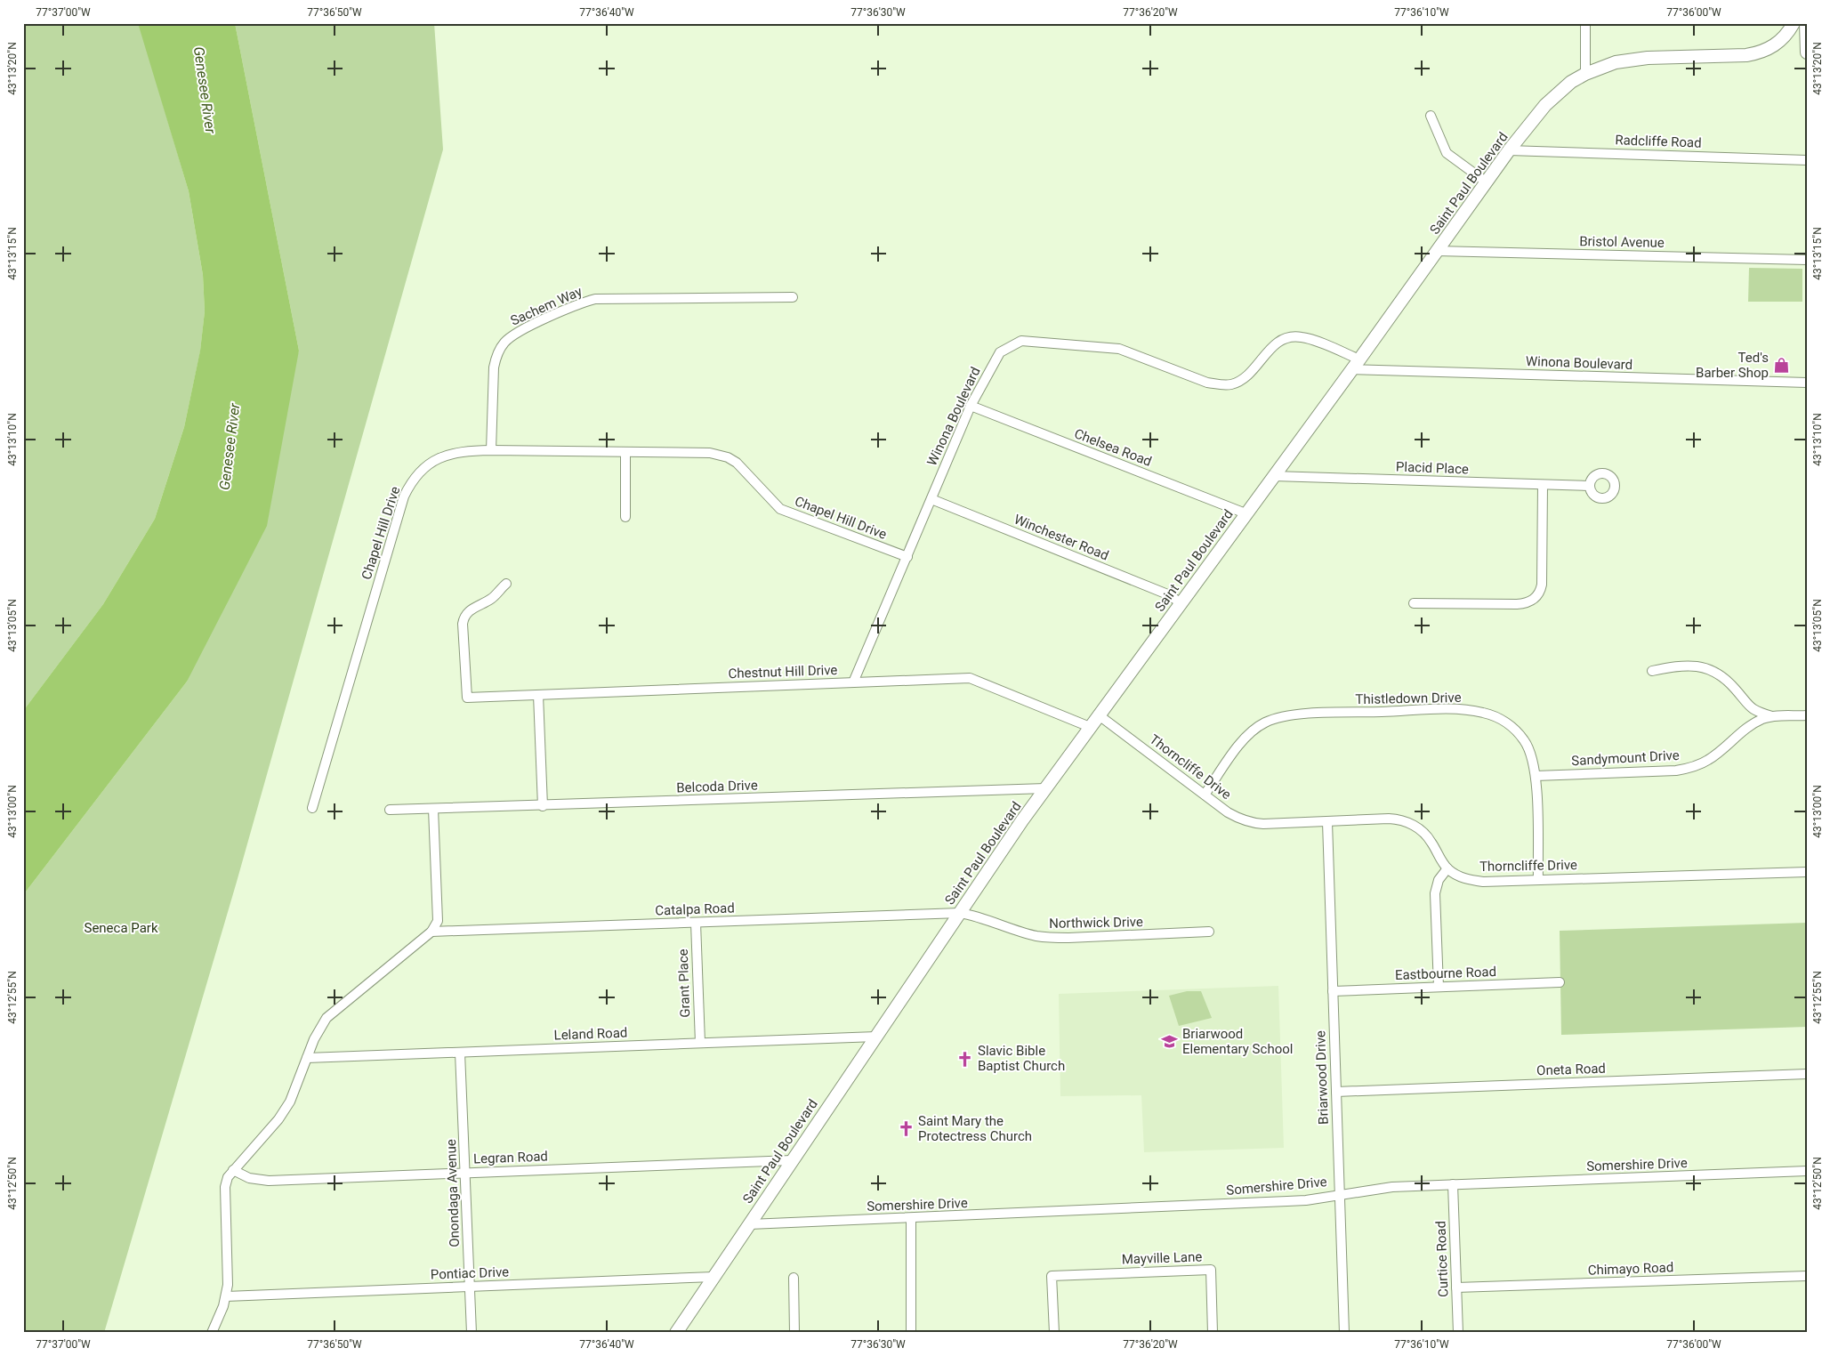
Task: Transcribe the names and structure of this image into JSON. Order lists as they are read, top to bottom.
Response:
{
  "streets": {
    "main road": ["Saint Paul Boulevard"],
    "street": [
      "Radcliffe Road",
      "Bristol Avenue",
      "Sachem Way",
      "Winona Boulevard",
      "Chelsea Road",
      "Placid Place",
      "Chapel Hill Drive",
      "Winchester Road",
      "Chestnut Hill Drive",
      "Thistledown Drive",
      "Sandymount Drive",
      "Thorncliffe Drive",
      "Belcoda Drive",
      "Catalpa Road",
      "Northwick Drive",
      "Eastbourne Road",
      "Grant Place",
      "Leland Road",
      "Oneta Road",
      "Briarwood Drive",
      "Legran Road",
      "Somershire Drive",
      "Onondaga Avenue",
      "Mayville Lane",
      "Curtice Road",
      "Chimayo Road",
      "Pontiac Drive"
    ]
  },
  "crossings": [
    ["Radcliffe Road", "Saint Paul Boulevard"],
    ["Saint Paul Boulevard", "Bristol Avenue"],
    ["Saint Paul Boulevard", "Winona Boulevard"],
    ["Saint Paul Boulevard", "Chelsea Road"],
    ["Saint Paul Boulevard", "Placid Place"],
    ["Saint Paul Boulevard", "Winchester Road"],
    ["Saint Paul Boulevard", "Chestnut Hill Drive"],
    ["Saint Paul Boulevard", "Thorncliffe Drive"],
    ["Saint Paul Boulevard", "Belcoda Drive"],
    ["Saint Paul Boulevard", "Catalpa Road"],
    ["Saint Paul Boulevard", "Northwick Drive"],
    ["Saint Paul Boulevard", "Leland Road"],
    ["Saint Paul Boulevard", "Legran Road"],
    ["Saint Paul Boulevard", "Somershire Drive"],
    ["Saint Paul Boulevard", "Pontiac Drive"],
    ["Sachem Way", "Chapel Hill Drive"],
    ["Winona Boulevard", "Chelsea Road"],
    ["Winona Boulevard", "Chapel Hill Drive"],
    ["Winona Boulevard", "Winchester Road"],
    ["Winona Boulevard", "Chestnut Hill Drive"],
    ["Thistledown Drive", "Sandymount Drive"],
    ["Thistledown Drive", "Thorncliffe Drive"],
    ["Thorncliffe Drive", "Briarwood Drive"],
    ["Catalpa Road", "Northwick Drive"],
    ["Catalpa Road", "Grant Place"],
    ["Eastbourne Road", "Briarwood Drive"],
    ["Grant Place", "Leland Road"],
    ["Leland Road", "Onondaga Avenue"],
    ["Oneta Road", "Briarwood Drive"],
    ["Briarwood Drive", "Somershire Drive"],
    ["Legran Road", "Onondaga Avenue"],
    ["Somershire Drive", "Curtice Road"],
    ["Onondaga Avenue", "Pontiac Drive"],
    ["Curtice Road", "Chimayo Road"]
  ],
  "water": ["Genesee River"],
  "parks": ["Seneca Park"],
  "places": {
    "shop": ["Ted's Barber Shop"],
    "school or university": ["Briarwood Elementary School"],
    "church": ["Slavic Bible Baptist Church", "Saint Mary the Protectress Church"]
  },
  "coordinates": [
    "77°37'00\"W",
    "77°36'50\"W",
    "77°36'40\"W",
    "77°36'30\"W",
    "77°36'20\"W",
    "77°36'10\"W",
    "77°36'00\"W",
    "43°13'20\"N",
    "43°13'15\"N",
    "43°13'10\"N",
    "43°13'05\"N",
    "43°13'00\"N",
    "43°12'55\"N",
    "43°12'50\"N"
  ]
}
